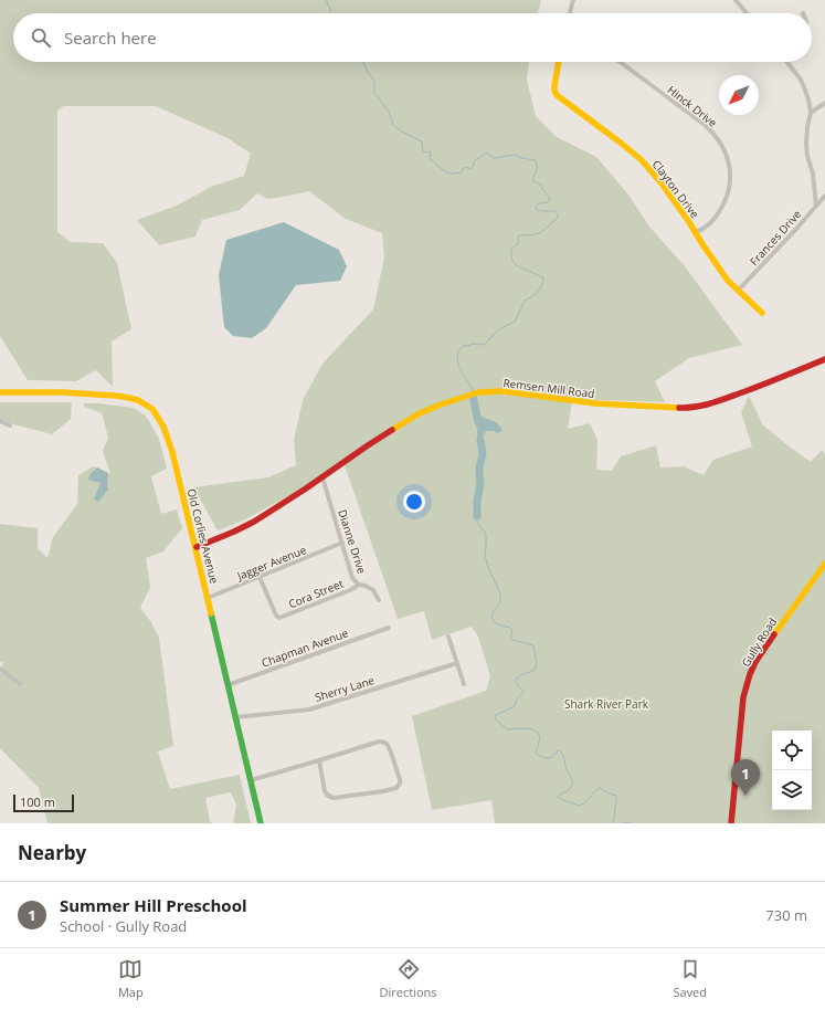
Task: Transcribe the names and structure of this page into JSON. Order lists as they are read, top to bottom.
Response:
{
  "streets": {
    "street": [
      "Hinck Drive",
      "Clayton Drive",
      "Frances Drive",
      "Remsen Mill Road",
      "Old Corlies Avenue",
      "Dianne Drive",
      "Jagger Avenue",
      "Cora Street",
      "Gully Road",
      "Chapman Avenue",
      "Sherry Lane"
    ]
  },
  "crossings": [
    ["Hinck Drive", "Clayton Drive"],
    ["Clayton Drive", "Frances Drive"],
    ["Remsen Mill Road", "Old Corlies Avenue"],
    ["Remsen Mill Road", "Dianne Drive"],
    ["Old Corlies Avenue", "Jagger Avenue"],
    ["Old Corlies Avenue", "Chapman Avenue"],
    ["Old Corlies Avenue", "Sherry Lane"],
    ["Dianne Drive", "Jagger Avenue"],
    ["Dianne Drive", "Cora Street"],
    ["Jagger Avenue", "Cora Street"]
  ],
  "parks": ["Shark River Park"],
  "scale_bar": "100 m",
  "north": "bottom left",
  "page": {
    "search": "Search here",
    "pins": "1",
    "scale": "100 m",
    "heading": "Nearby",
    "list": [
      {
        "mark": "1",
        "name": "Summer Hill Preschool",
        "note": "School · Gully Road",
        "value": "730 m"
      }
    ],
    "nav": ["Map", "Directions", "Saved"]
  }
}
